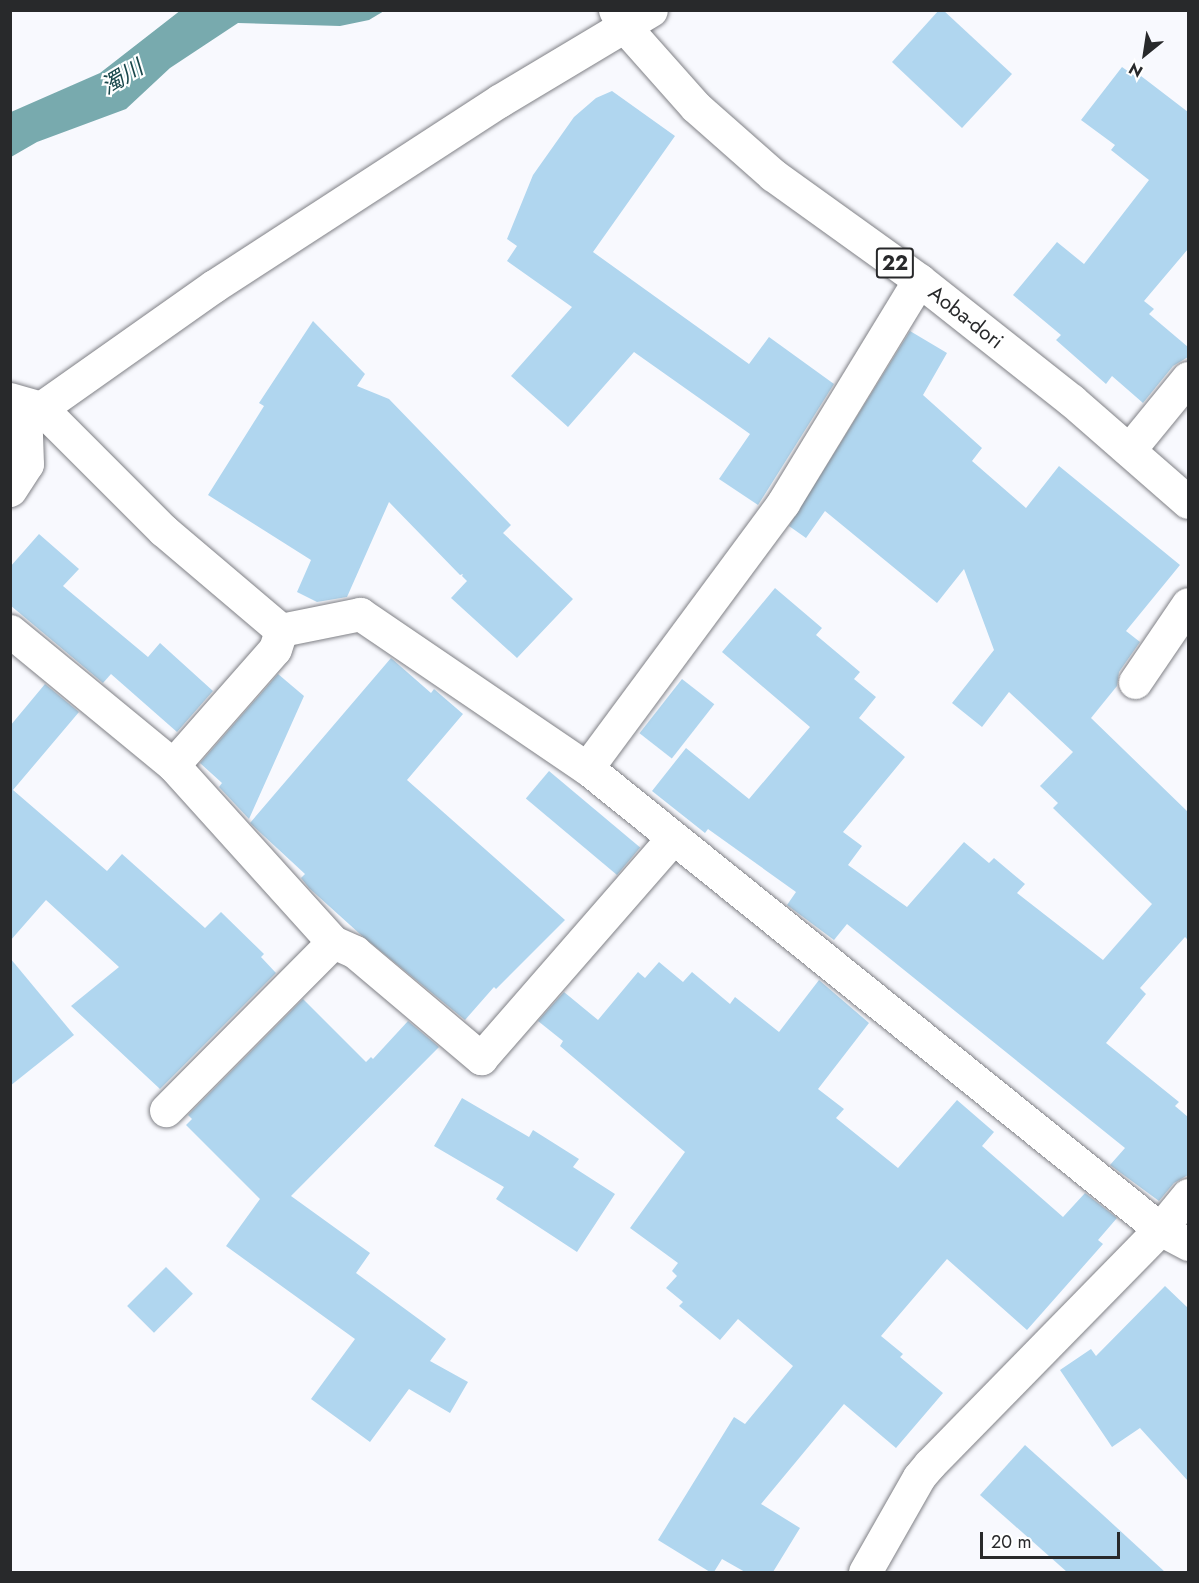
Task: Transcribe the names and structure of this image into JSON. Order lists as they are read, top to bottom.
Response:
{
  "streets": {
    "street": ["22", "Aoba-dori"]
  },
  "water": ["濁川"],
  "scale_bar": "20 m",
  "north": "bottom left"
}
